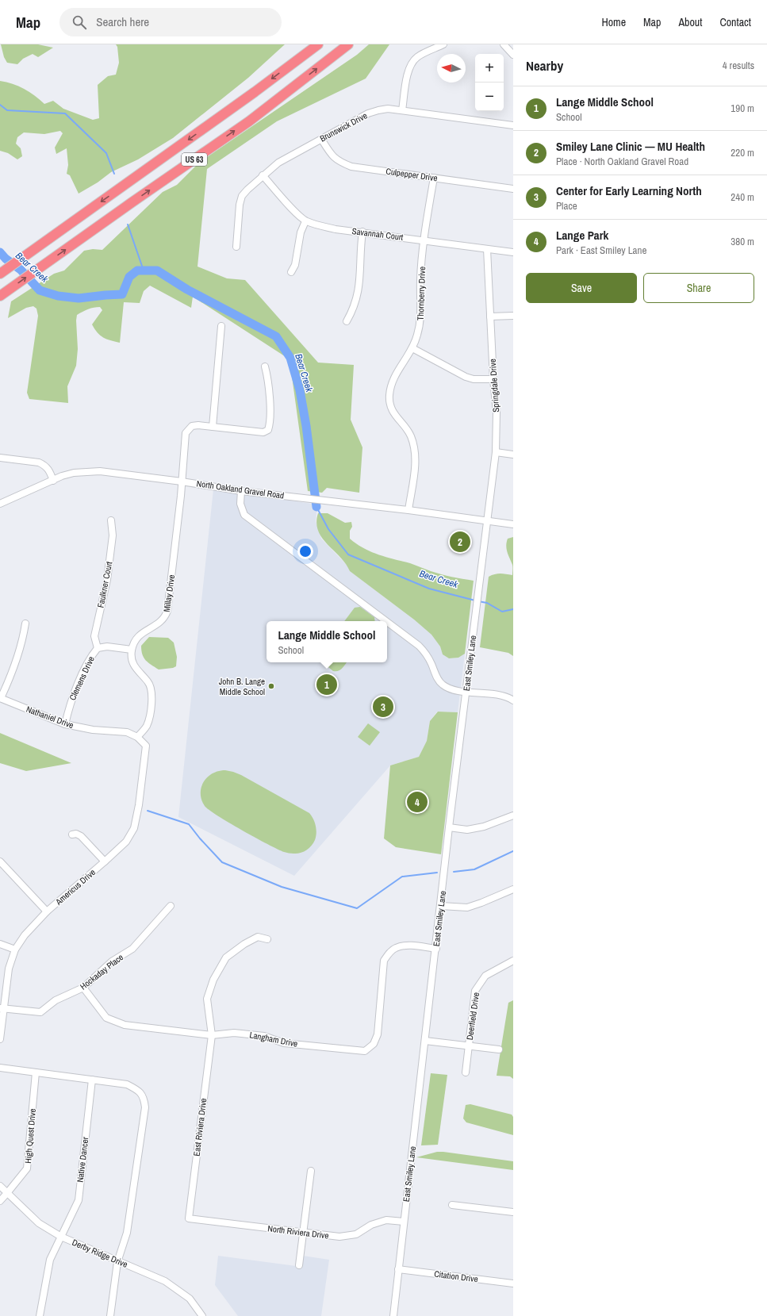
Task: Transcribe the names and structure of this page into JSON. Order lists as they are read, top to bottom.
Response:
{
  "streets": {
    "highway": ["US 63"],
    "street": [
      "Brunswick Drive",
      "Culpepper Drive",
      "Savannah Court",
      "Thornberry Drive",
      "Springdale Drive",
      "North Oakland Gravel Road",
      "Faulkner Court",
      "Millay Drive",
      "East Smiley Lane",
      "Clemens Drive",
      "Nathaniel Drive",
      "Americus Drive",
      "Hockaday Place",
      "Deerfield Drive",
      "Langham Drive",
      "East Riviera Drive",
      "High Quest Drive",
      "Native Dancer",
      "North Riviera Drive",
      "Derby Ridge Drive",
      "Citation Drive"
    ]
  },
  "crossings": [
    ["Brunswick Drive", "Culpepper Drive"],
    ["Brunswick Drive", "Savannah Court"],
    ["Culpepper Drive", "Thornberry Drive"],
    ["Savannah Court", "Thornberry Drive"],
    ["Savannah Court", "Springdale Drive"],
    ["Thornberry Drive", "North Oakland Gravel Road"],
    ["Springdale Drive", "North Oakland Gravel Road"],
    ["Springdale Drive", "East Smiley Lane"],
    ["North Oakland Gravel Road", "Millay Drive"],
    ["North Oakland Gravel Road", "East Smiley Lane"],
    ["Faulkner Court", "Clemens Drive"],
    ["Millay Drive", "Clemens Drive"],
    ["East Smiley Lane", "Langham Drive"],
    ["East Smiley Lane", "North Riviera Drive"],
    ["East Smiley Lane", "Citation Drive"],
    ["Clemens Drive", "Nathaniel Drive"],
    ["Nathaniel Drive", "Americus Drive"],
    ["Americus Drive", "Hockaday Place"],
    ["Hockaday Place", "Langham Drive"],
    ["Langham Drive", "East Riviera Drive"],
    ["East Riviera Drive", "North Riviera Drive"],
    ["High Quest Drive", "Derby Ridge Drive"],
    ["Native Dancer", "Derby Ridge Drive"]
  ],
  "water": ["Bear Creek"],
  "places": ["John B. Lange Middle School"],
  "north": "left",
  "page": {
    "header": "Map",
    "search": "Search here",
    "nav": [
      "Home",
      "Map",
      "About",
      "Contact"
    ],
    "heading": ["Nearby", "4 results"],
    "map_buttons": ["+", "−"],
    "list": [
      {
        "mark": "1",
        "name": "Lange Middle School",
        "note": "School",
        "value": "190 m"
      },
      {
        "mark": "2",
        "name": "Smiley Lane Clinic — MU Health",
        "note": "Place · North Oakland Gravel Road",
        "value": "220 m"
      },
      {
        "mark": "3",
        "name": "Center for Early Learning North",
        "note": "Place",
        "value": "240 m"
      },
      {
        "mark": "4",
        "name": "Lange Park",
        "note": "Park · East Smiley Lane",
        "value": "380 m"
      }
    ],
    "buttons": ["Save", "Share"],
    "pins": [
      "2",
      "1",
      "3",
      "4"
    ],
    "popup": ["Lange Middle School", "School"]
  }
}
